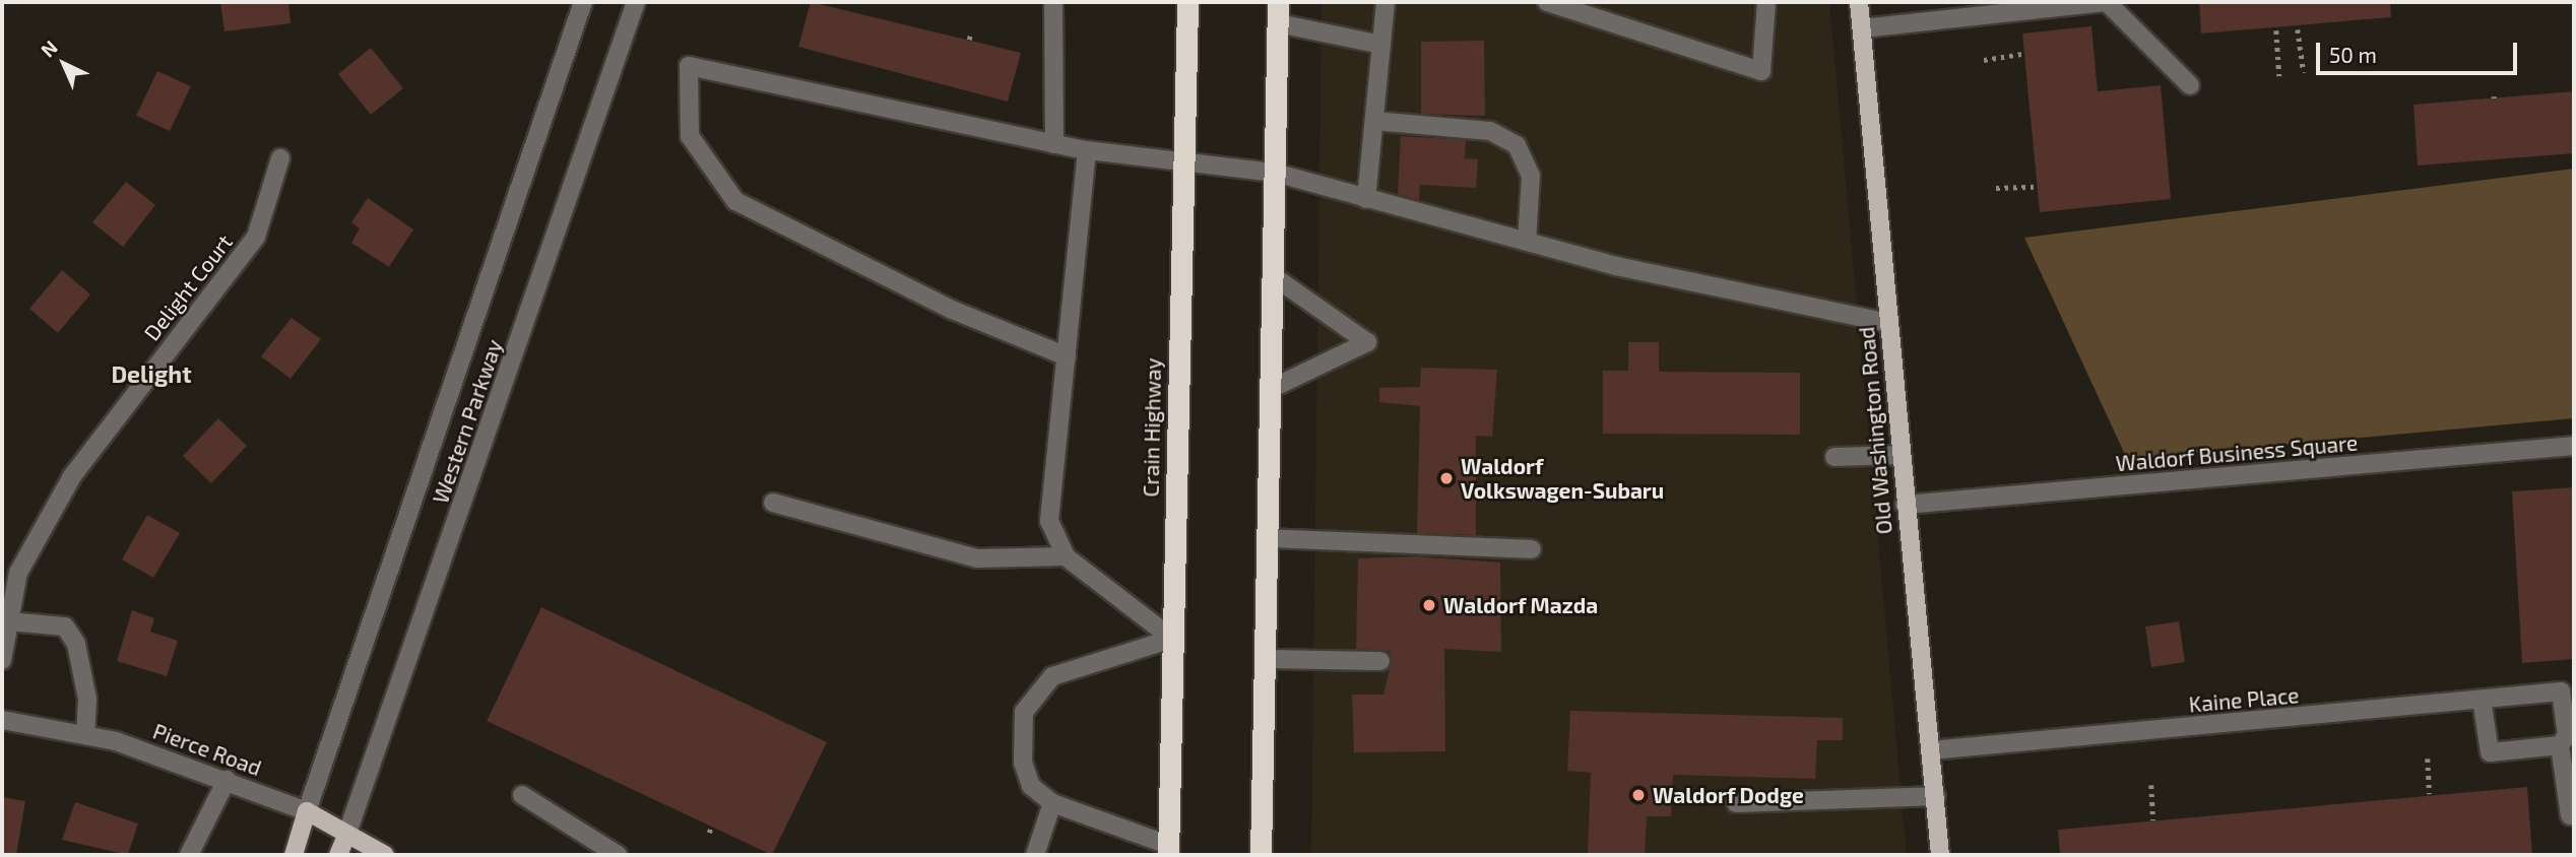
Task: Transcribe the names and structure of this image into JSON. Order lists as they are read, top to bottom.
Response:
{
  "streets": {
    "highway": ["Crain Highway"],
    "main road": ["Western Parkway", "Old Washington Road", "Pierce Road"],
    "street": ["Delight Court", "Waldorf Business Square", "Kaine Place"]
  },
  "crossings": [
    ["Western Parkway", "Pierce Road"],
    ["Old Washington Road", "Waldorf Business Square"],
    ["Old Washington Road", "Kaine Place"]
  ],
  "districts": ["Delight"],
  "places": ["Waldorf Volkswagen-Subaru", "Waldorf Mazda", "Waldorf Dodge"],
  "scale_bar": "50 m",
  "north": "top left"
}
